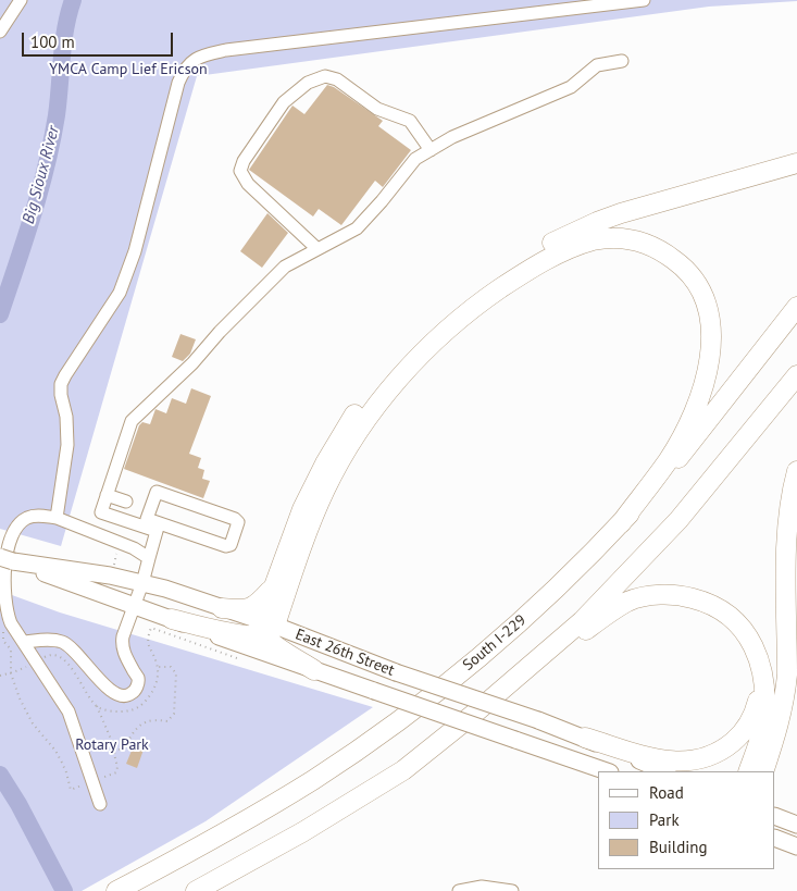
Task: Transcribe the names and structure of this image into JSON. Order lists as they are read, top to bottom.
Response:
{
  "streets": {
    "highway": ["South I-229"],
    "main road": ["East 26th Street"]
  },
  "water": ["Big Sioux River"],
  "parks": ["YMCA Camp Lief Ericson", "Rotary Park"],
  "legend": ["Road", "Park", "Building"],
  "scale_bar": "100 m"
}
